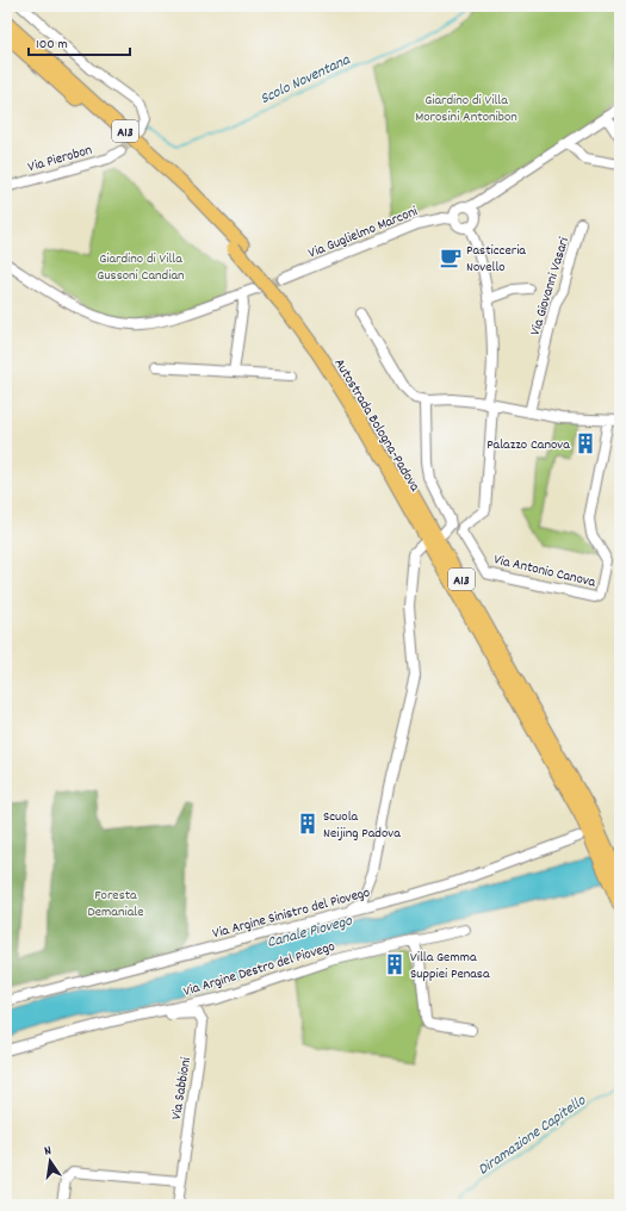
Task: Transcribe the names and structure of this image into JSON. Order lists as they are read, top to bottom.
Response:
{
  "streets": {
    "highway": ["A13", "Autostrada Bologna-Padova"],
    "street": [
      "Via Pierobon",
      "Via Guglielmo Marconi",
      "Via Giovanni Vasari",
      "Via Antonio Canova",
      "Via Argine Sinistro del Piovego",
      "Via Argine Destro del Piovego",
      "Via Sabbioni"
    ]
  },
  "crossings": [
    ["Via Argine Destro del Piovego", "Via Sabbioni"]
  ],
  "water": ["Scolo Noventana", "Canale Piovego", "Diramazione Capitello"],
  "parks": ["Giardino di Villa Morosini Antonibon", "Giardino di Villa Gussoni Candian", "Foresta Demaniale"],
  "places": {
    "cafe": ["Pasticceria Novello"],
    "building": ["Palazzo Canova", "Scuola Neijing Padova", "Villa Gemma Suppiei Penasa"]
  },
  "scale_bar": "100 m",
  "north": "top"
}
